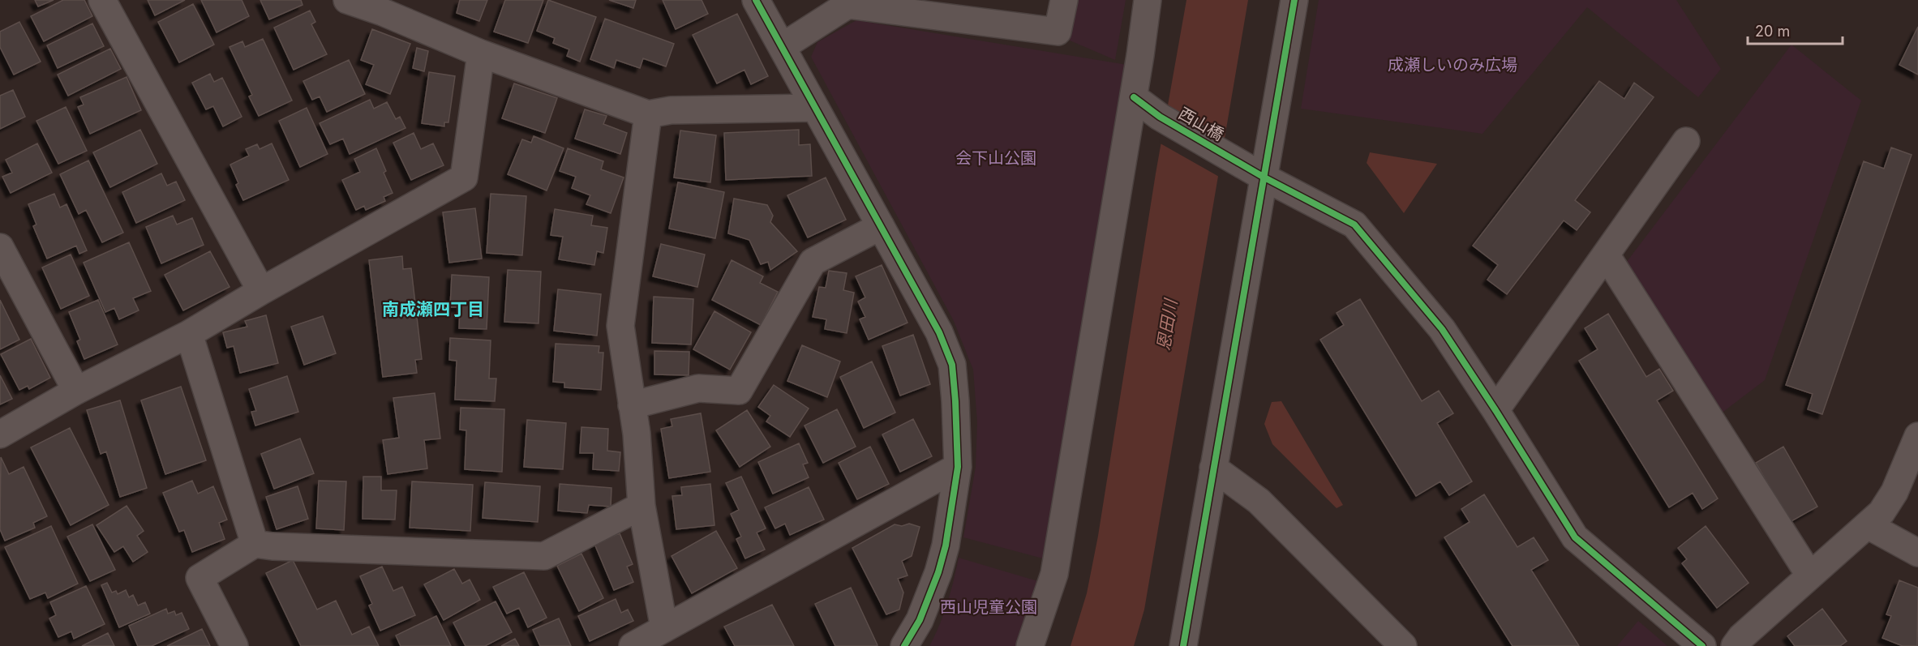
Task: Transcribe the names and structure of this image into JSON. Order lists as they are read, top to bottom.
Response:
{
  "streets": {
    "street": ["西山橋"]
  },
  "districts": ["南成瀬四丁目"],
  "water": ["恩田川"],
  "parks": ["成瀬しいのみ広場", "会下山公園", "西山児童公園"],
  "scale_bar": "20 m"
}
